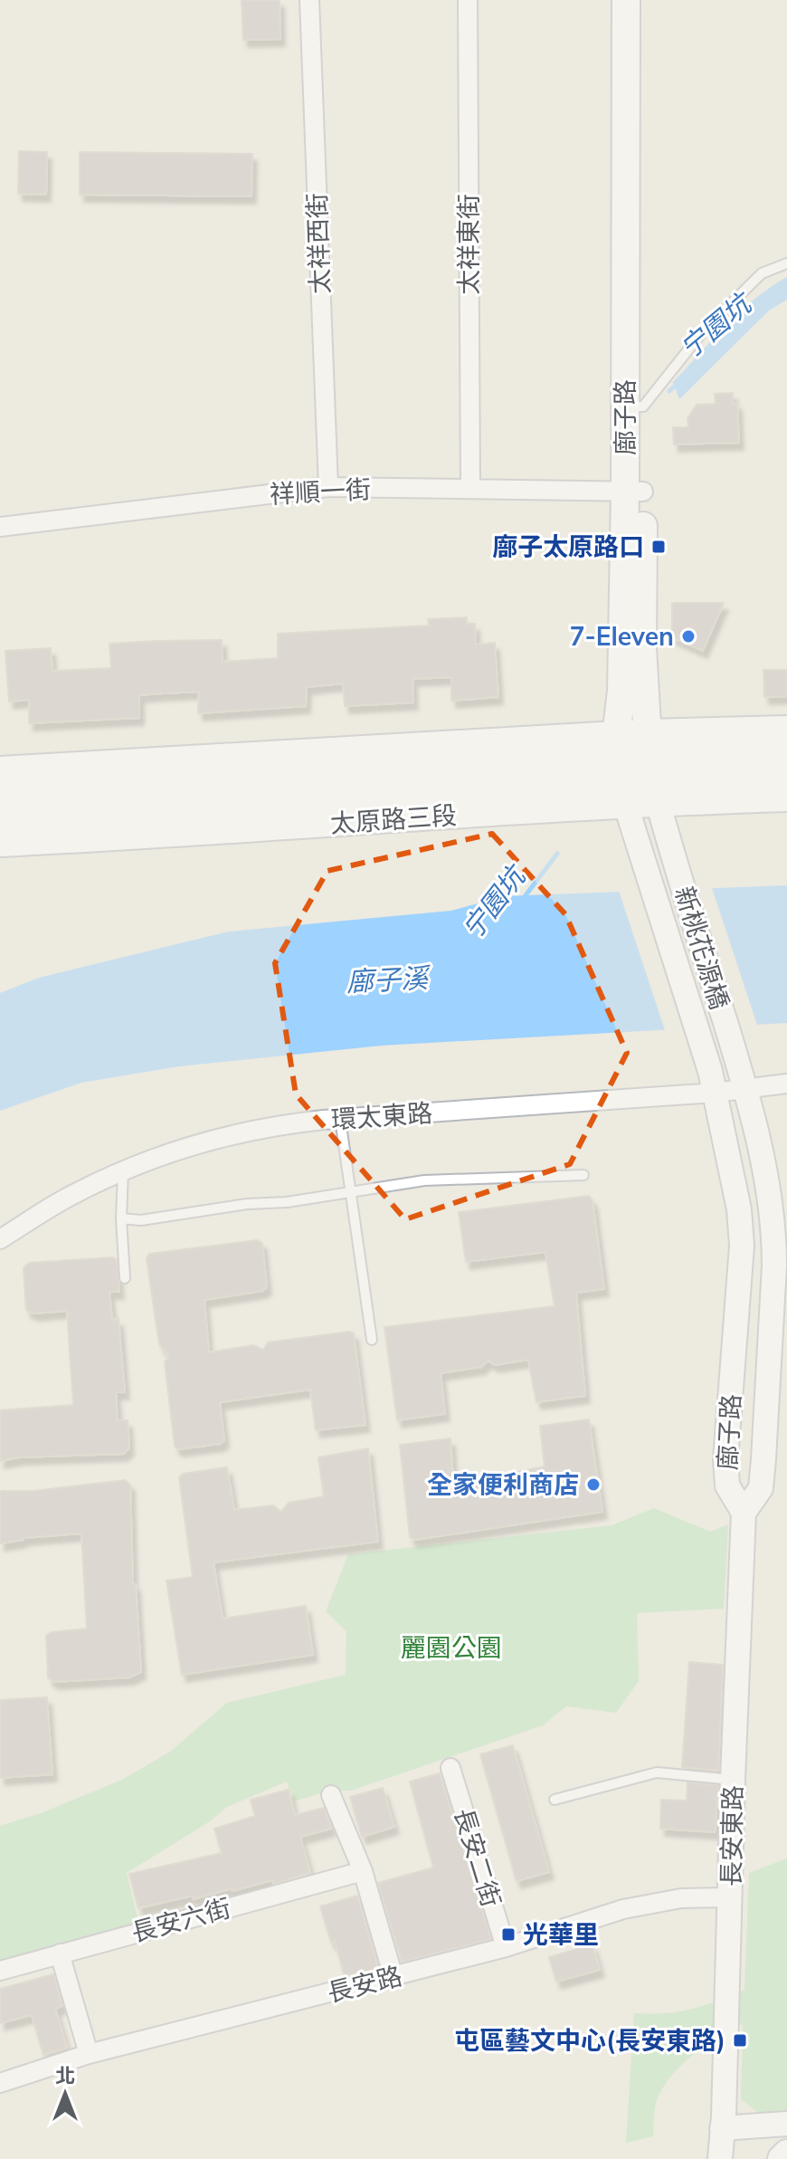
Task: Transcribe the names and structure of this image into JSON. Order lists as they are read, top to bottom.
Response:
{
  "streets": {
    "main road": ["廍子路", "太原路三段"],
    "street": [
      "太祥西街",
      "太祥東街",
      "祥順一街",
      "新桃花源橋",
      "環太東路",
      "長安東路",
      "長安二街",
      "長安六街",
      "長安路"
    ]
  },
  "crossings": [
    ["太祥西街", "祥順一街"],
    ["太祥東街", "祥順一街"],
    ["廍子路", "祥順一街"],
    ["廍子路", "太原路三段"],
    ["廍子路", "新桃花源橋"],
    ["廍子路", "環太東路"],
    ["廍子路", "長安東路"],
    ["太原路三段", "新桃花源橋"],
    ["新桃花源橋", "環太東路"],
    ["長安東路", "長安路"],
    ["長安二街", "長安路"]
  ],
  "water": ["宁園坑", "廍子溪"],
  "parks": ["麗園公園"],
  "places": {
    "transit": ["廍子太原路口", "光華里", "屯區藝文中心(長安東路)"],
    "other": ["7-Eleven", "全家便利商店"]
  },
  "north": "top"
}
